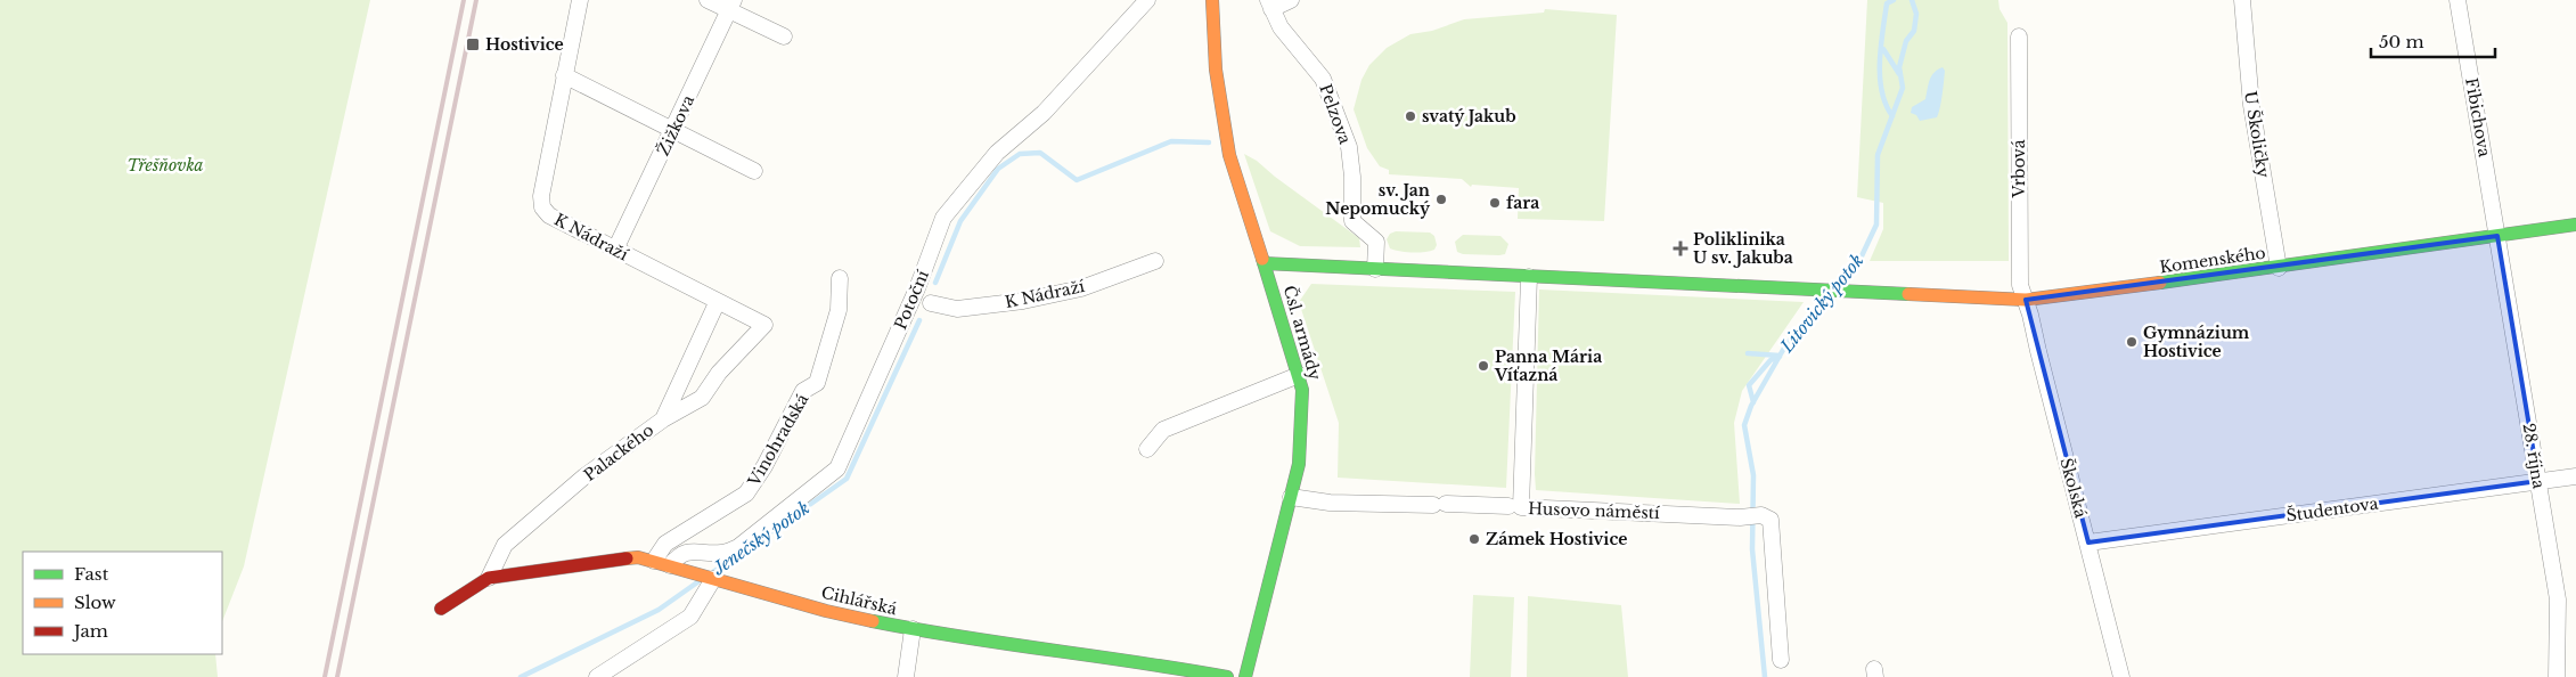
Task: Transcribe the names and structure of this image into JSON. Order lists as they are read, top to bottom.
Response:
{
  "streets": {
    "street": [
      "Pelzova",
      "Fibichova",
      "Žižkova",
      "U Školičky",
      "Vrbová",
      "K Nádraží",
      "Komenského",
      "Potoční",
      "Čsl. armády",
      "Vinohradská",
      "Palackého",
      "28. října",
      "Školská",
      "Študentova",
      "Husovo náměstí",
      "Cihlářská"
    ]
  },
  "crossings": [
    ["Fibichova", "Komenského"],
    ["Fibichova", "28. října"],
    ["Žižkova", "K Nádraží"],
    ["U Školičky", "Komenského"],
    ["Vrbová", "Komenského"],
    ["Vrbová", "Školská"],
    ["K Nádraží", "Palackého"],
    ["Komenského", "28. října"],
    ["Komenského", "Školská"],
    ["Komenského", "Husovo náměstí"],
    ["Potoční", "Cihlářská"],
    ["Čsl. armády", "Husovo náměstí"],
    ["Vinohradská", "Cihlářská"],
    ["Palackého", "Cihlářská"],
    ["28. října", "Študentova"],
    ["Školská", "Študentova"]
  ],
  "water": ["Litovický potok", "Jenečský potok"],
  "parks": ["Třešňovka"],
  "places": {
    "transit": ["Hostivice"],
    "other": [
      "svatý Jakub",
      "sv. Jan Nepomucký",
      "fara",
      "Gymnázium Hostivice",
      "Panna Mária Víťazná",
      "Zámek Hostivice"
    ],
    "health": ["Poliklinika U sv. Jakuba"]
  },
  "legend": ["Fast", "Slow", "Jam"],
  "scale_bar": "50 m"
}
